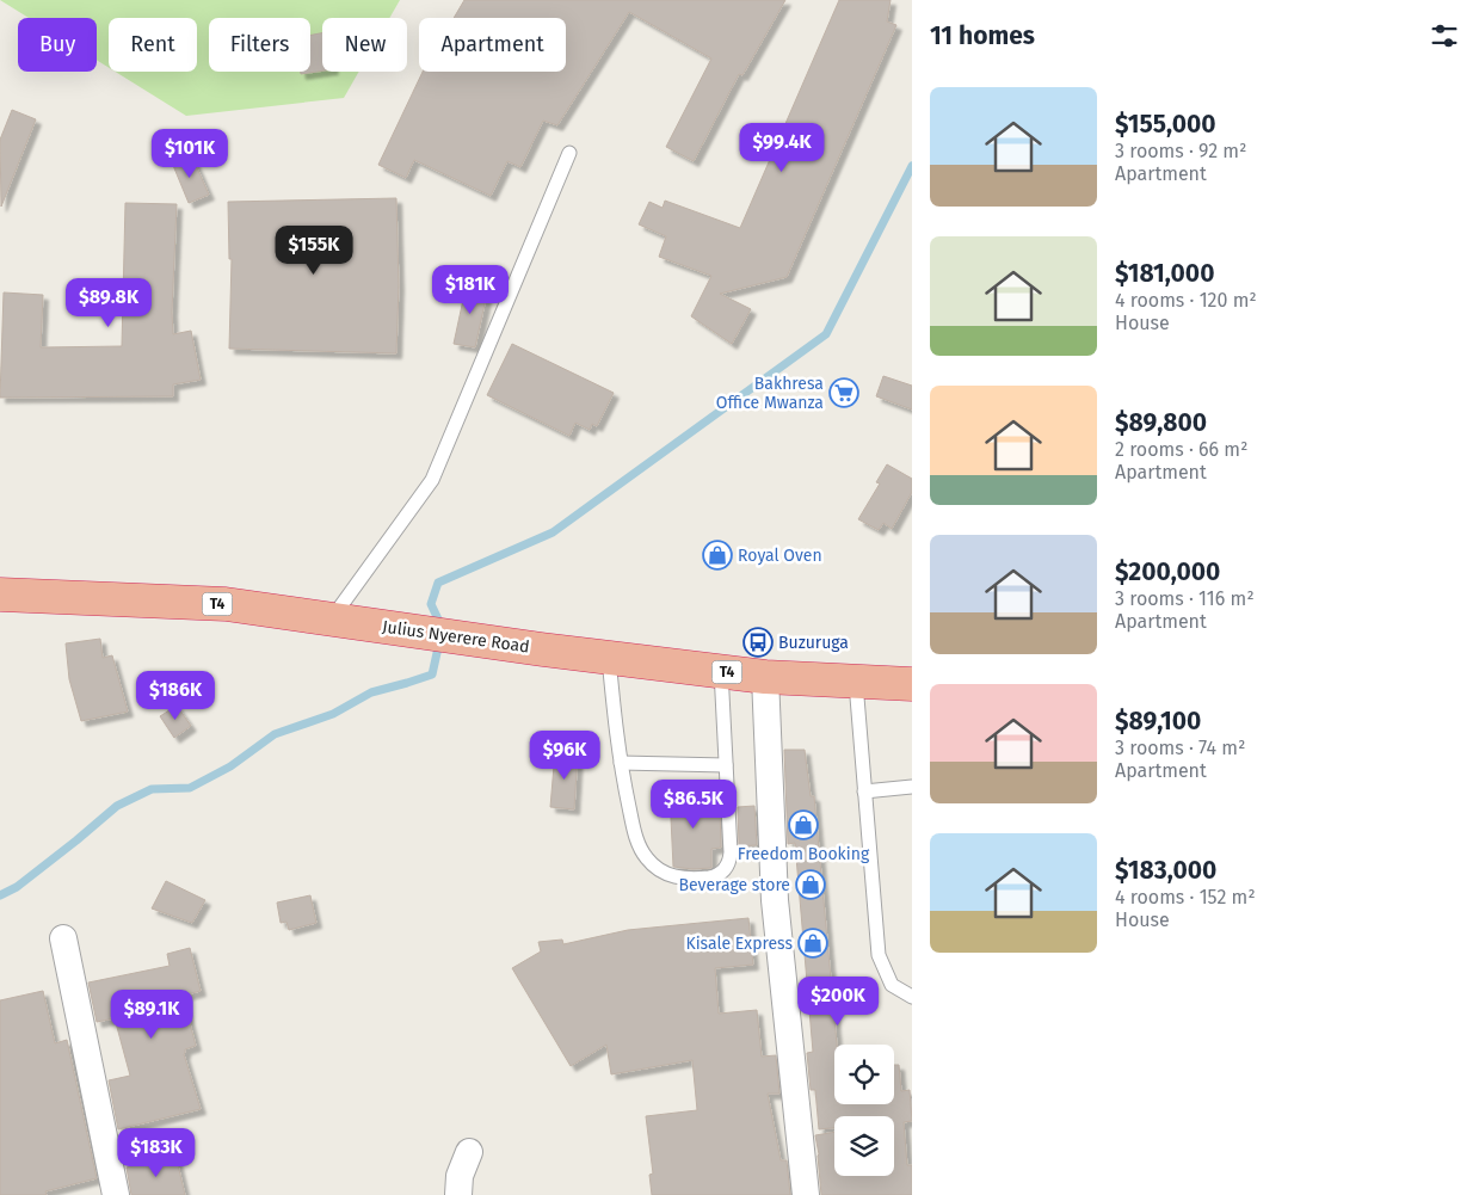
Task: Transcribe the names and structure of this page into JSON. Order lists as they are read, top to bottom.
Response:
{
  "streets": {
    "highway": ["T4", "Julius Nyerere Road"]
  },
  "places": {
    "supermarket": ["Bakhresa Office Mwanza"],
    "shop": [
      "Royal Oven",
      "Freedom Booking",
      "Beverage store",
      "Kisale Express"
    ],
    "bus stop": ["Buzuruga"]
  },
  "page": {
    "heading": "11 homes",
    "chip": [
      "Buy",
      "Rent",
      "Filters",
      "New",
      "Apartment"
    ],
    "list": [
      {
        "name": "$155,000",
        "note": "3 rooms · 92 m² · Apartment"
      },
      {
        "name": "$181,000",
        "note": "4 rooms · 120 m² · House"
      },
      {
        "name": "$89,800",
        "note": "2 rooms · 66 m² · Apartment"
      },
      {
        "name": "$200,000",
        "note": "3 rooms · 116 m² · Apartment"
      },
      {
        "name": "$89,100",
        "note": "3 rooms · 74 m² · Apartment"
      },
      {
        "name": "$183,000",
        "note": "4 rooms · 152 m² · House"
      }
    ],
    "price": [
      "$99.4K",
      "$101K",
      "$155K",
      "$181K",
      "$89.8K",
      "$186K",
      "$96K",
      "$86.5K",
      "$200K",
      "$89.1K",
      "$183K"
    ]
  }
}
